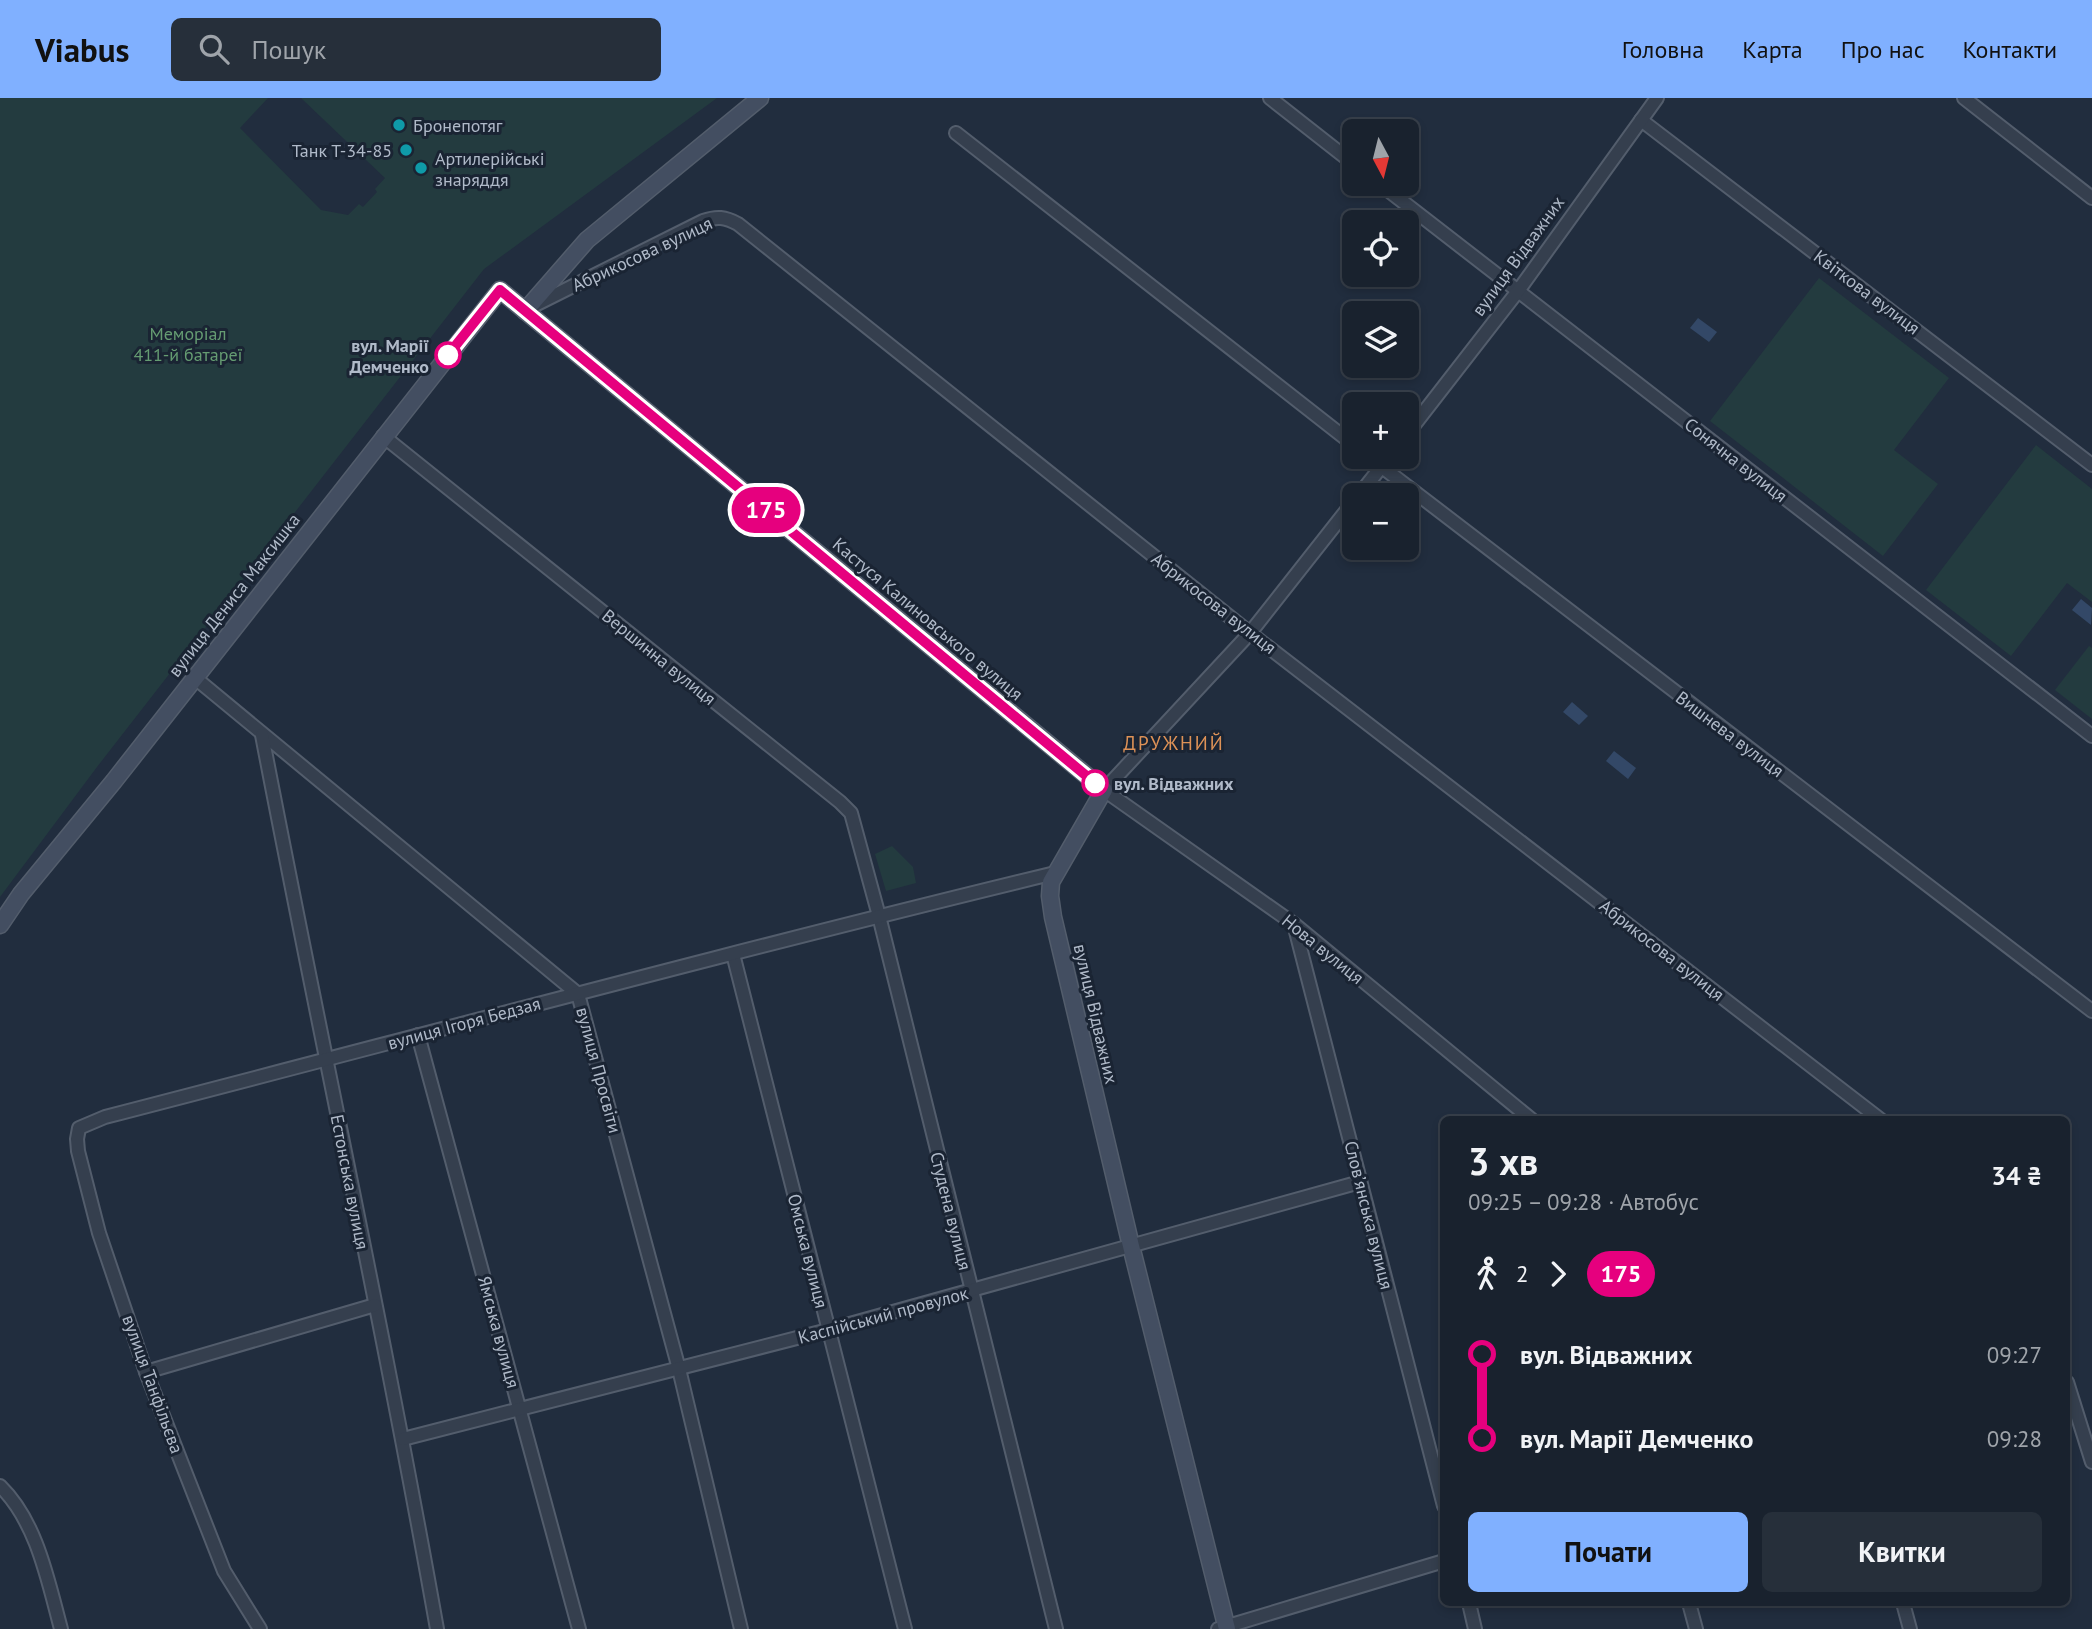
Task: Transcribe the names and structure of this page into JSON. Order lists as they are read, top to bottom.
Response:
{
  "streets": {
    "street": [
      "Абрикосова вулиця",
      "вулиця Відважних",
      "Квіткова вулиця",
      "Сонячна вулиця",
      "вулиця Дениса Максишка",
      "Кастуся Калиновського вулиця",
      "Вершинна вулиця",
      "Вишнева вулиця",
      "Нова вулиця",
      "вулиця Ігоря Бедзая",
      "вулиця Просвіти",
      "Естонська вулиця",
      "Студена вулиця",
      "Словʼянська вулиця",
      "Омська вулиця",
      "Каспійський провулок",
      "Ямська вулиця",
      "вулиця Танфільєва"
    ]
  },
  "crossings": [
    ["Абрикосова вулиця", "вулиця Відважних"],
    ["Абрикосова вулиця", "Кастуся Калиновського вулиця"],
    ["вулиця Відважних", "Квіткова вулиця"],
    ["вулиця Відважних", "Сонячна вулиця"],
    ["вулиця Відважних", "Кастуся Калиновського вулиця"],
    ["вулиця Відважних", "Нова вулиця"],
    ["вулиця Відважних", "вулиця Ігоря Бедзая"],
    ["вулиця Відважних", "Каспійський провулок"],
    ["вулиця Дениса Максишка", "Кастуся Калиновського вулиця"],
    ["вулиця Дениса Максишка", "Вершинна вулиця"],
    ["вулиця Дениса Максишка", "вулиця Просвіти"],
    ["Кастуся Калиновського вулиця", "Нова вулиця"],
    ["Вершинна вулиця", "вулиця Ігоря Бедзая"],
    ["Вершинна вулиця", "Студена вулиця"],
    ["Нова вулиця", "Словʼянська вулиця"],
    ["вулиця Ігоря Бедзая", "вулиця Просвіти"],
    ["вулиця Ігоря Бедзая", "Естонська вулиця"],
    ["вулиця Ігоря Бедзая", "Студена вулиця"],
    ["вулиця Ігоря Бедзая", "Омська вулиця"],
    ["вулиця Ігоря Бедзая", "Ямська вулиця"],
    ["вулиця Ігоря Бедзая", "вулиця Танфільєва"],
    ["вулиця Просвіти", "Естонська вулиця"],
    ["вулиця Просвіти", "Каспійський провулок"],
    ["Естонська вулиця", "Каспійський провулок"],
    ["Студена вулиця", "Каспійський провулок"],
    ["Словʼянська вулиця", "Каспійський провулок"],
    ["Омська вулиця", "Каспійський провулок"],
    ["Каспійський провулок", "Ямська вулиця"]
  ],
  "districts": ["ДРУЖНИЙ"],
  "parks": ["Меморіал 411-й батареї"],
  "places": [
    "Бронепотяг",
    "Танк Т-34-85",
    "Артилерійські знаряддя",
    "вул. Марії Демченко",
    "вул. Відважних"
  ],
  "lines": ["bus line 175"],
  "north": "bottom",
  "page": {
    "header": "Viabus",
    "search": "Пошук",
    "nav": [
      "Головна",
      "Карта",
      "Про нас",
      "Контакти"
    ],
    "on_map": "175",
    "map_buttons": ["+", "−"],
    "heading": ["3 хв", "09:25 – 09:28 · Автобус", "34 ₴"],
    "legs": ["2", "175"],
    "list": [
      {
        "name": "вул. Відважних",
        "value": "09:27"
      },
      {
        "name": "вул. Марії Демченко",
        "value": "09:28"
      }
    ],
    "buttons": ["Почати", "Квитки"]
  }
}
